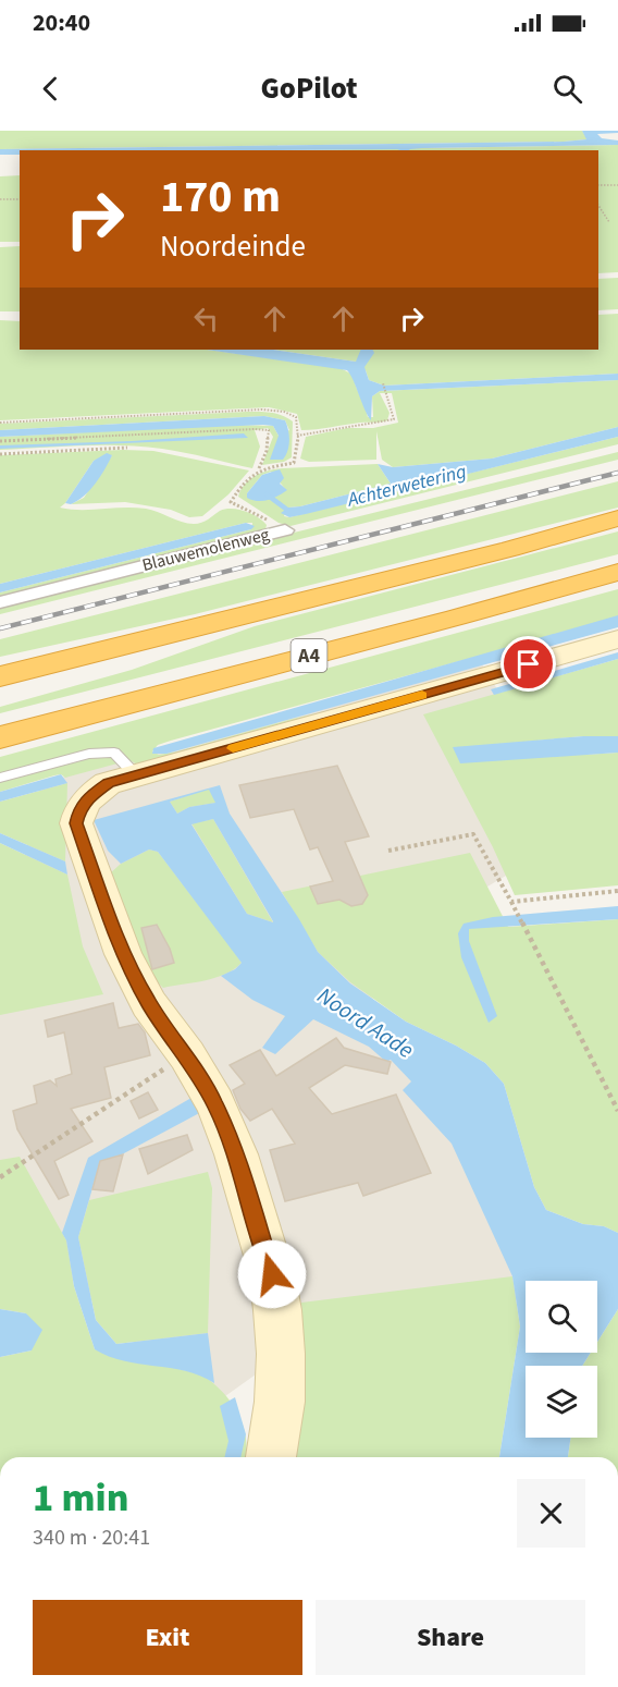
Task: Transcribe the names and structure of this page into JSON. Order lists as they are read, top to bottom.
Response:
{
  "streets": {
    "highway": ["A4"],
    "street": ["Blauwemolenweg"]
  },
  "water": ["Achterwetering", "Noord Aade"],
  "page": {
    "status": "20:40",
    "header": "GoPilot",
    "turn": ["170 m", "Noordeinde"],
    "heading": ["1 min", "340 m · 20:41"],
    "buttons": ["Exit", "Share"]
  }
}
